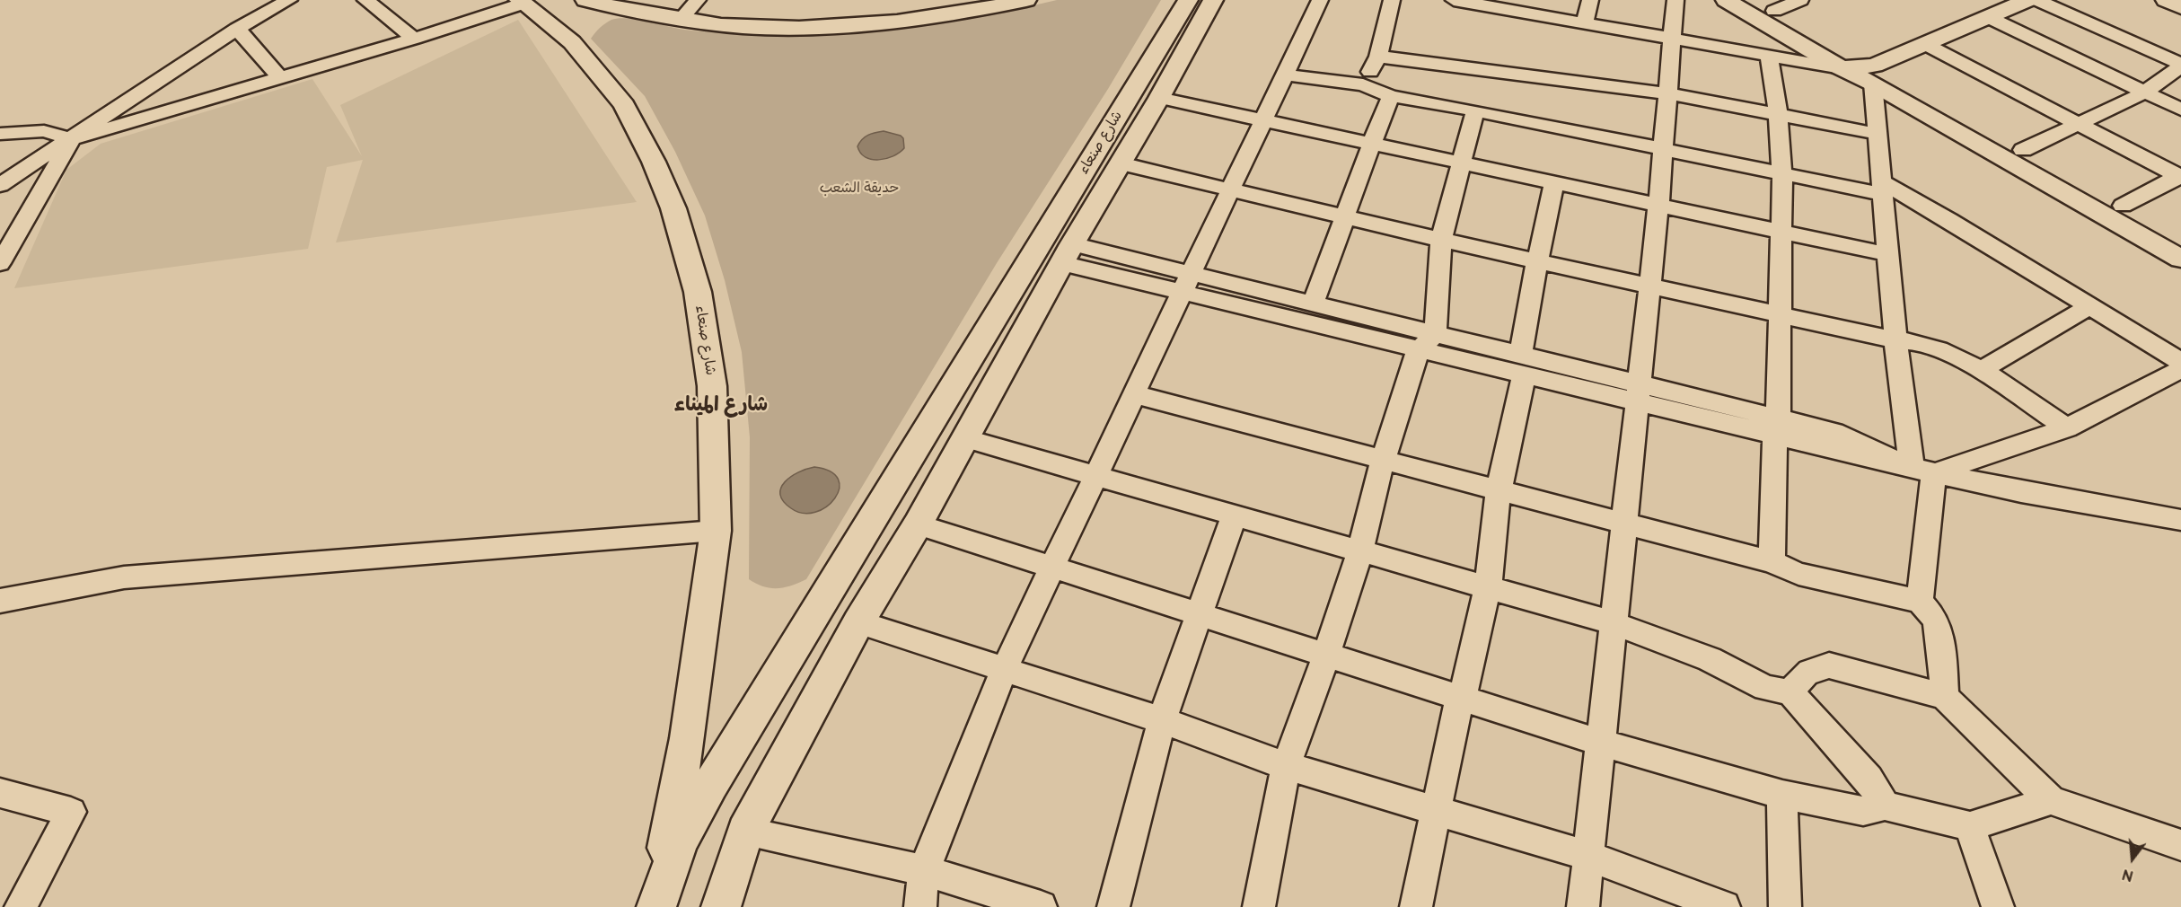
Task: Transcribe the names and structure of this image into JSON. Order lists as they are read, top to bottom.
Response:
{
  "streets": {
    "main road": ["شارع صنعاء"]
  },
  "districts": ["شارع الميناء"],
  "parks": ["حديقة الشعب"],
  "north": "bottom"
}
